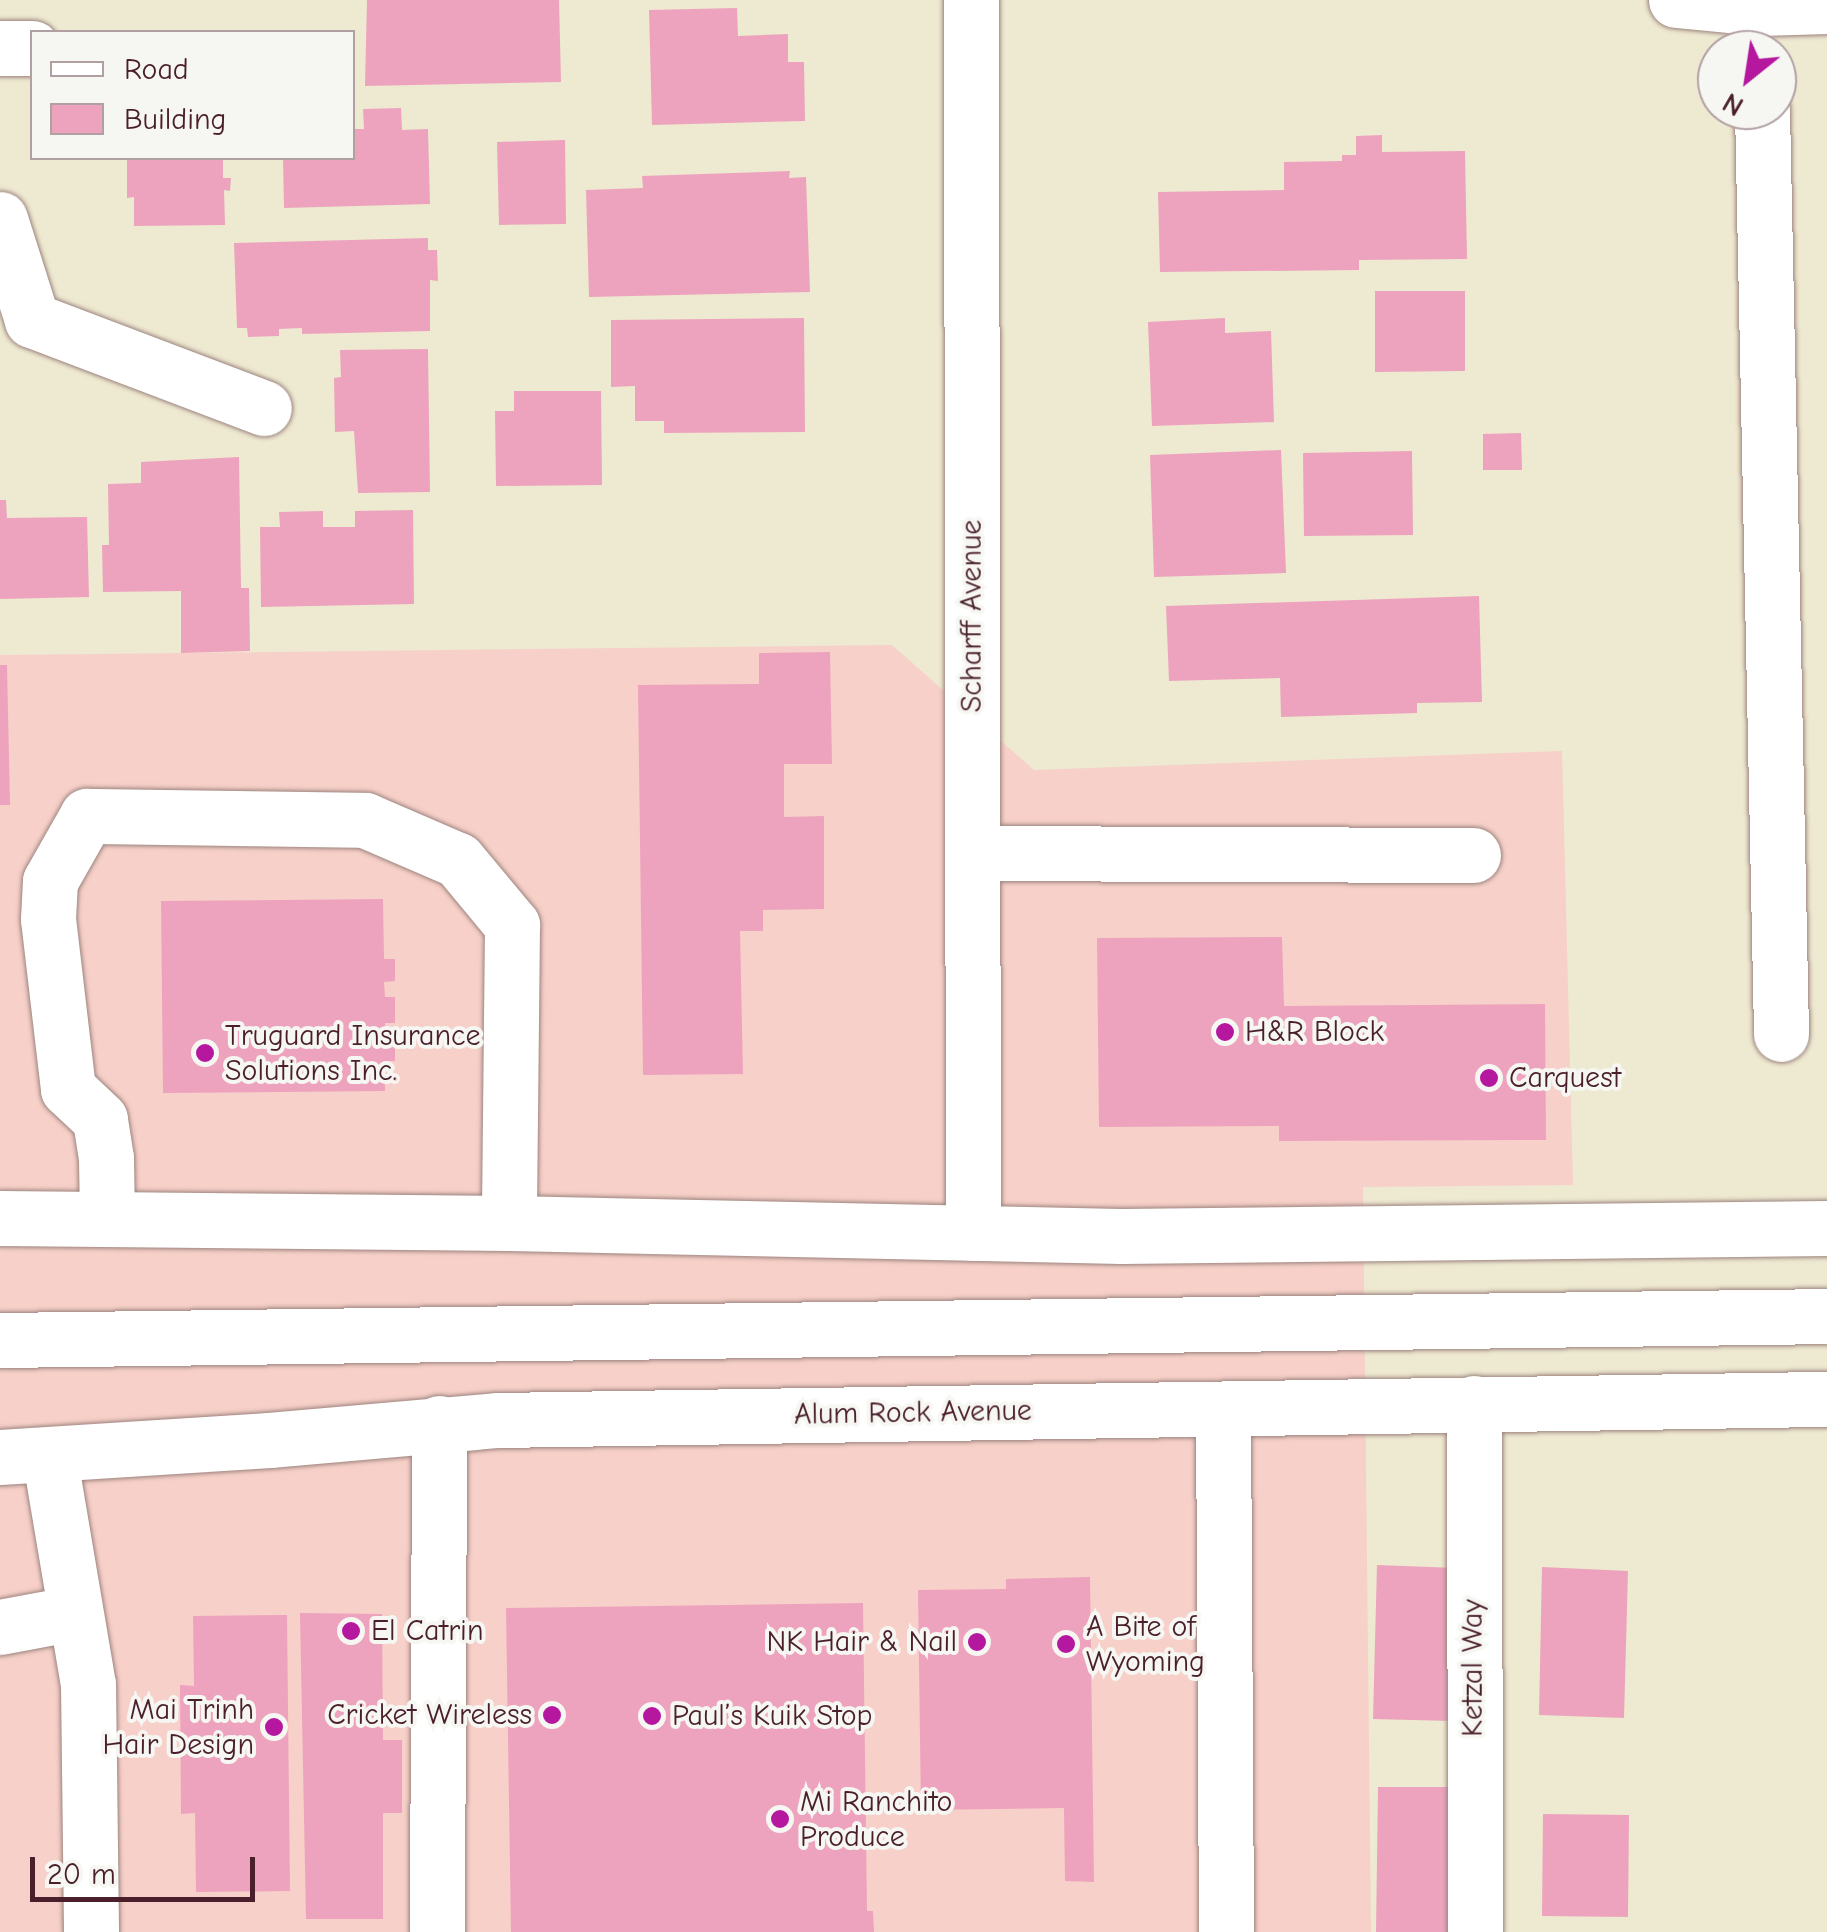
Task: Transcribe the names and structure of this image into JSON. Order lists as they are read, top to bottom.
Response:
{
  "streets": {
    "main road": ["Scharff Avenue", "Alum Rock Avenue", "Ketzal Way"]
  },
  "crossings": [
    ["Alum Rock Avenue", "Ketzal Way"]
  ],
  "places": [
    "H&R Block",
    "Truguard Insurance Solutions Inc.",
    "Carquest",
    "El Catrin",
    "NK Hair & Nail",
    "A Bite of Wyoming",
    "Cricket Wireless",
    "Paul’s Kuik Stop",
    "Mai Trinh Hair Design",
    "Mi Ranchito Produce"
  ],
  "legend": ["Road", "Building"],
  "scale_bar": "20 m",
  "north": "bottom left"
}
